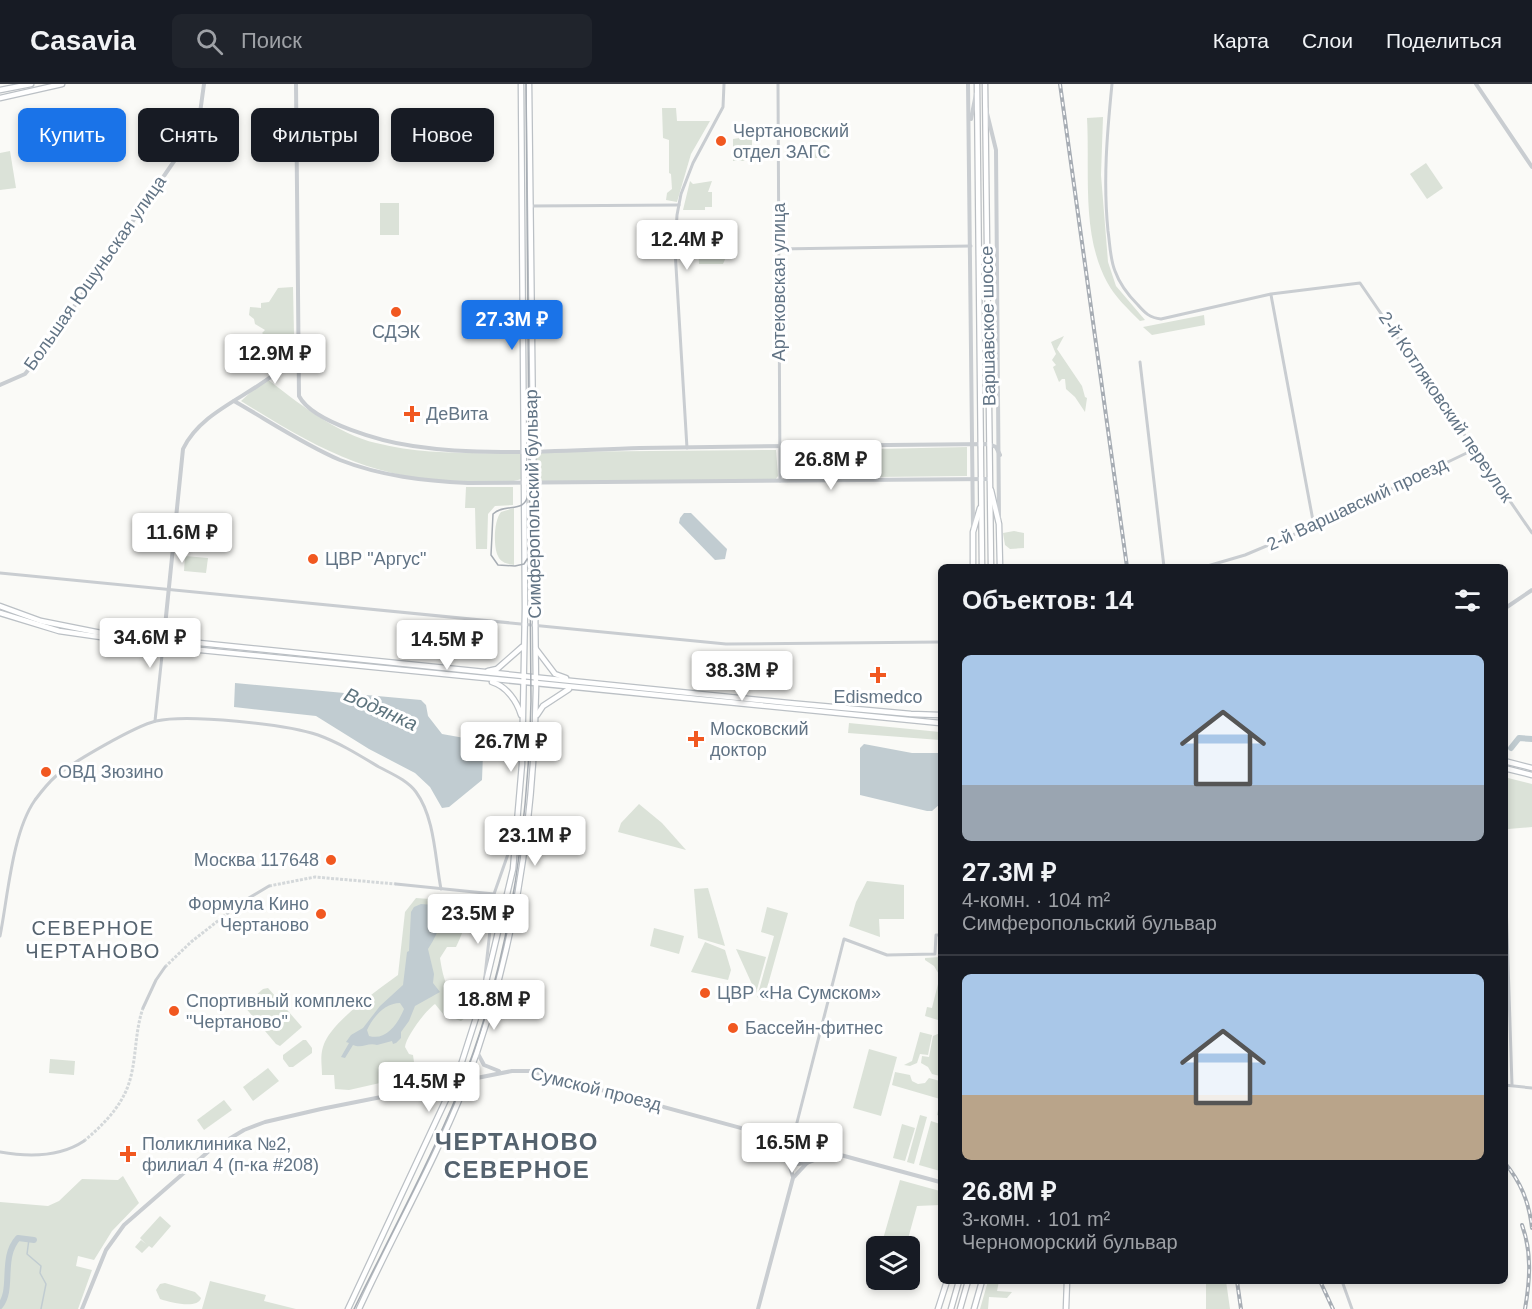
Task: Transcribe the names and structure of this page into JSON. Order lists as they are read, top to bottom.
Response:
{
  "streets": {
    "main road": ["Варшавское шоссе", "Симферопольский бульвар"],
    "street": [
      "Большая Юшуньская улица",
      "Артековская улица",
      "2-й Котляковский переулок",
      "2-й Варшавский проезд",
      "Сумской проезд"
    ]
  },
  "crossings": [
    ["2-й Котляковский переулок", "2-й Варшавский проезд"],
    ["Симферопольский бульвар", "Сумской проезд"]
  ],
  "districts": ["СЕВЕРНОЕ ЧЕРТАНОВО", "ЧЕРТАНОВО СЕВЕРНОЕ"],
  "water": ["Водянка"],
  "places": {
    "other": [
      "Чертановский отдел ЗАГС",
      "СДЭК",
      "ЦВР \"Аргус\"",
      "ОВД Зюзино",
      "Москва 117648",
      "Формула Кино Чертаново",
      "ЦВР «На Сумском»",
      "Спортивный комплекс \"Чертаново\"",
      "Бассейн-фитнес"
    ],
    "health": [
      "ДеВита",
      "Edismedco",
      "Московский доктор",
      "Поликлиника №2, филиал 4 (п-ка #208)"
    ]
  },
  "page": {
    "header": "Casavia",
    "search": "Поиск",
    "nav": ["Карта", "Слои", "Поделиться"],
    "chip": [
      "Купить",
      "Снять",
      "Фильтры",
      "Новое"
    ],
    "price": [
      "12.4M ₽",
      "27.3M ₽",
      "12.9M ₽",
      "26.8M ₽",
      "11.6M ₽",
      "34.6M ₽",
      "14.5M ₽",
      "38.3M ₽",
      "26.7M ₽",
      "23.1M ₽",
      "23.5M ₽",
      "18.8M ₽",
      "14.5M ₽",
      "16.5M ₽"
    ],
    "heading": "Объектов: 14",
    "list": [
      {
        "name": "27.3M ₽",
        "note": "4-комн. · 104 m² · Симферопольский бульвар"
      },
      {
        "name": "26.8M ₽",
        "note": "3-комн. · 101 m² · Черноморский бульвар"
      }
    ]
  }
}
